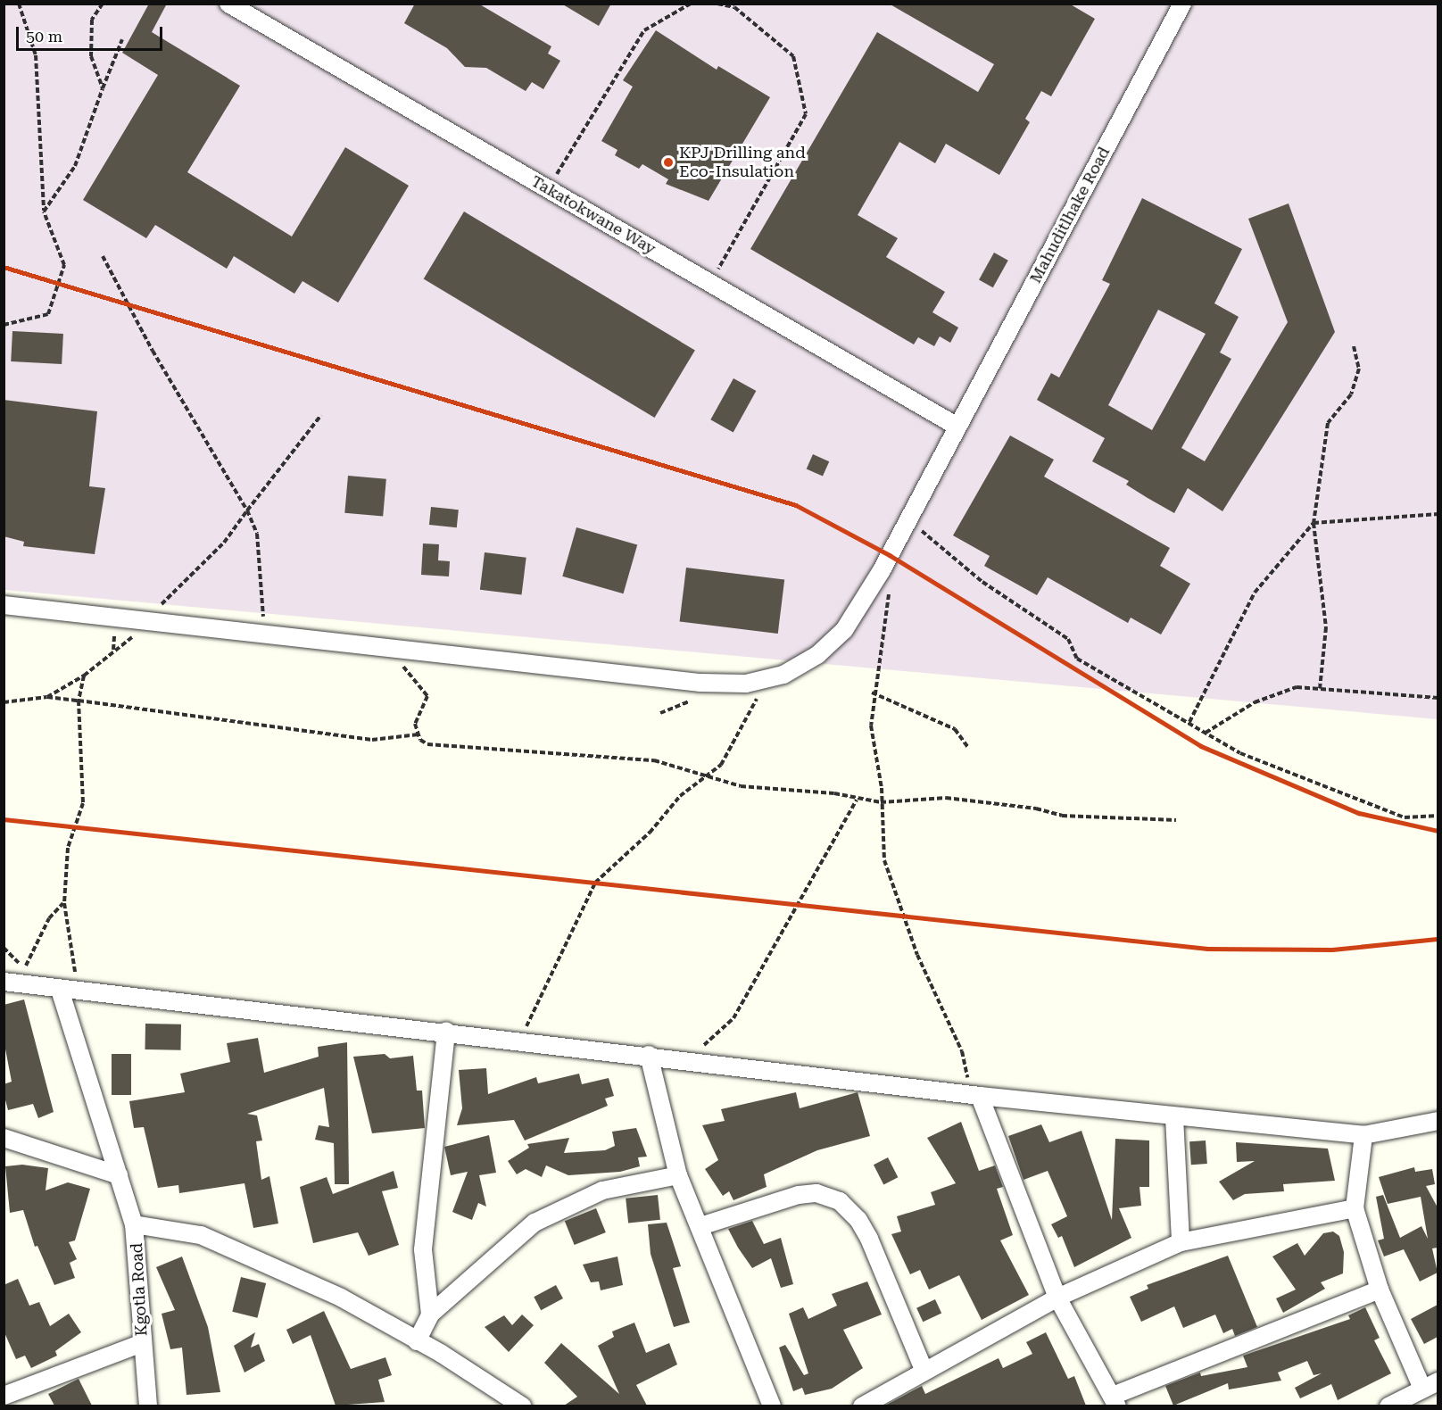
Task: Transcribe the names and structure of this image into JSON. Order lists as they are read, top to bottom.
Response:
{
  "streets": {
    "street": ["Takatokwane Way", "Mahuditlhake Road", "Kgotla Road"]
  },
  "crossings": [
    ["Takatokwane Way", "Mahuditlhake Road"]
  ],
  "places": ["KPJ Drilling and Eco-Insulation"],
  "scale_bar": "50 m"
}
